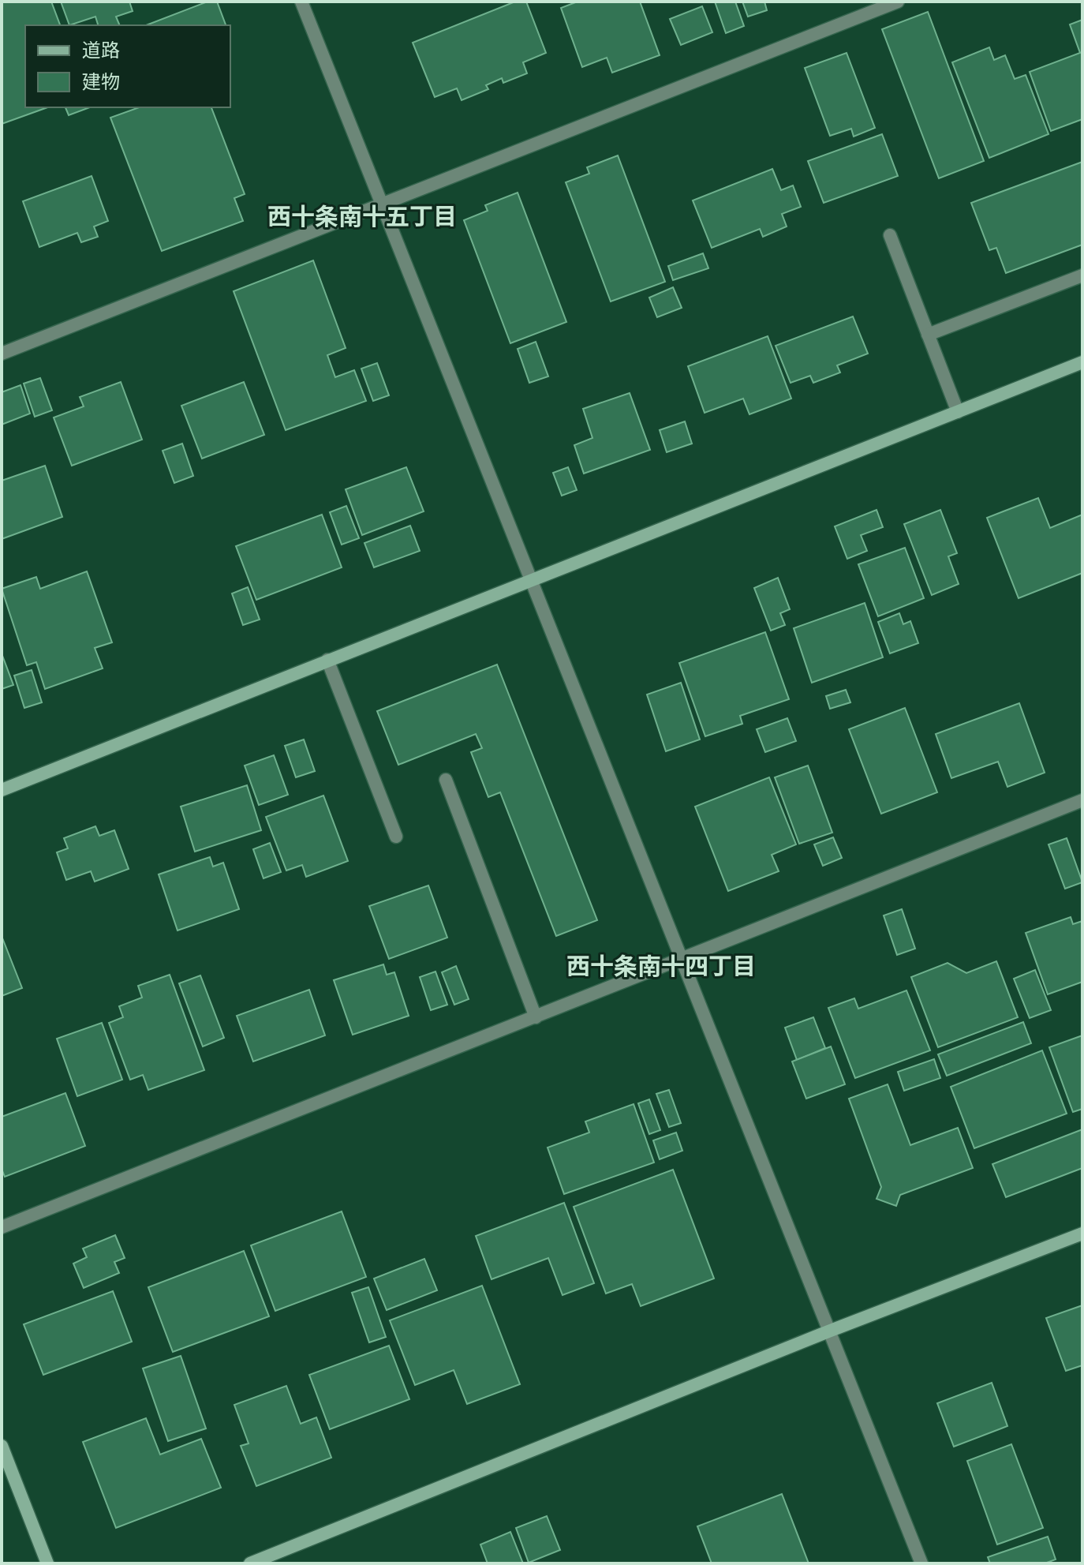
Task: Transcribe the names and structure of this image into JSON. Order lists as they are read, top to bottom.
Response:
{
  "districts": ["西十条南十五丁目", "西十条南十四丁目"],
  "legend": ["道路", "建物"]
}
